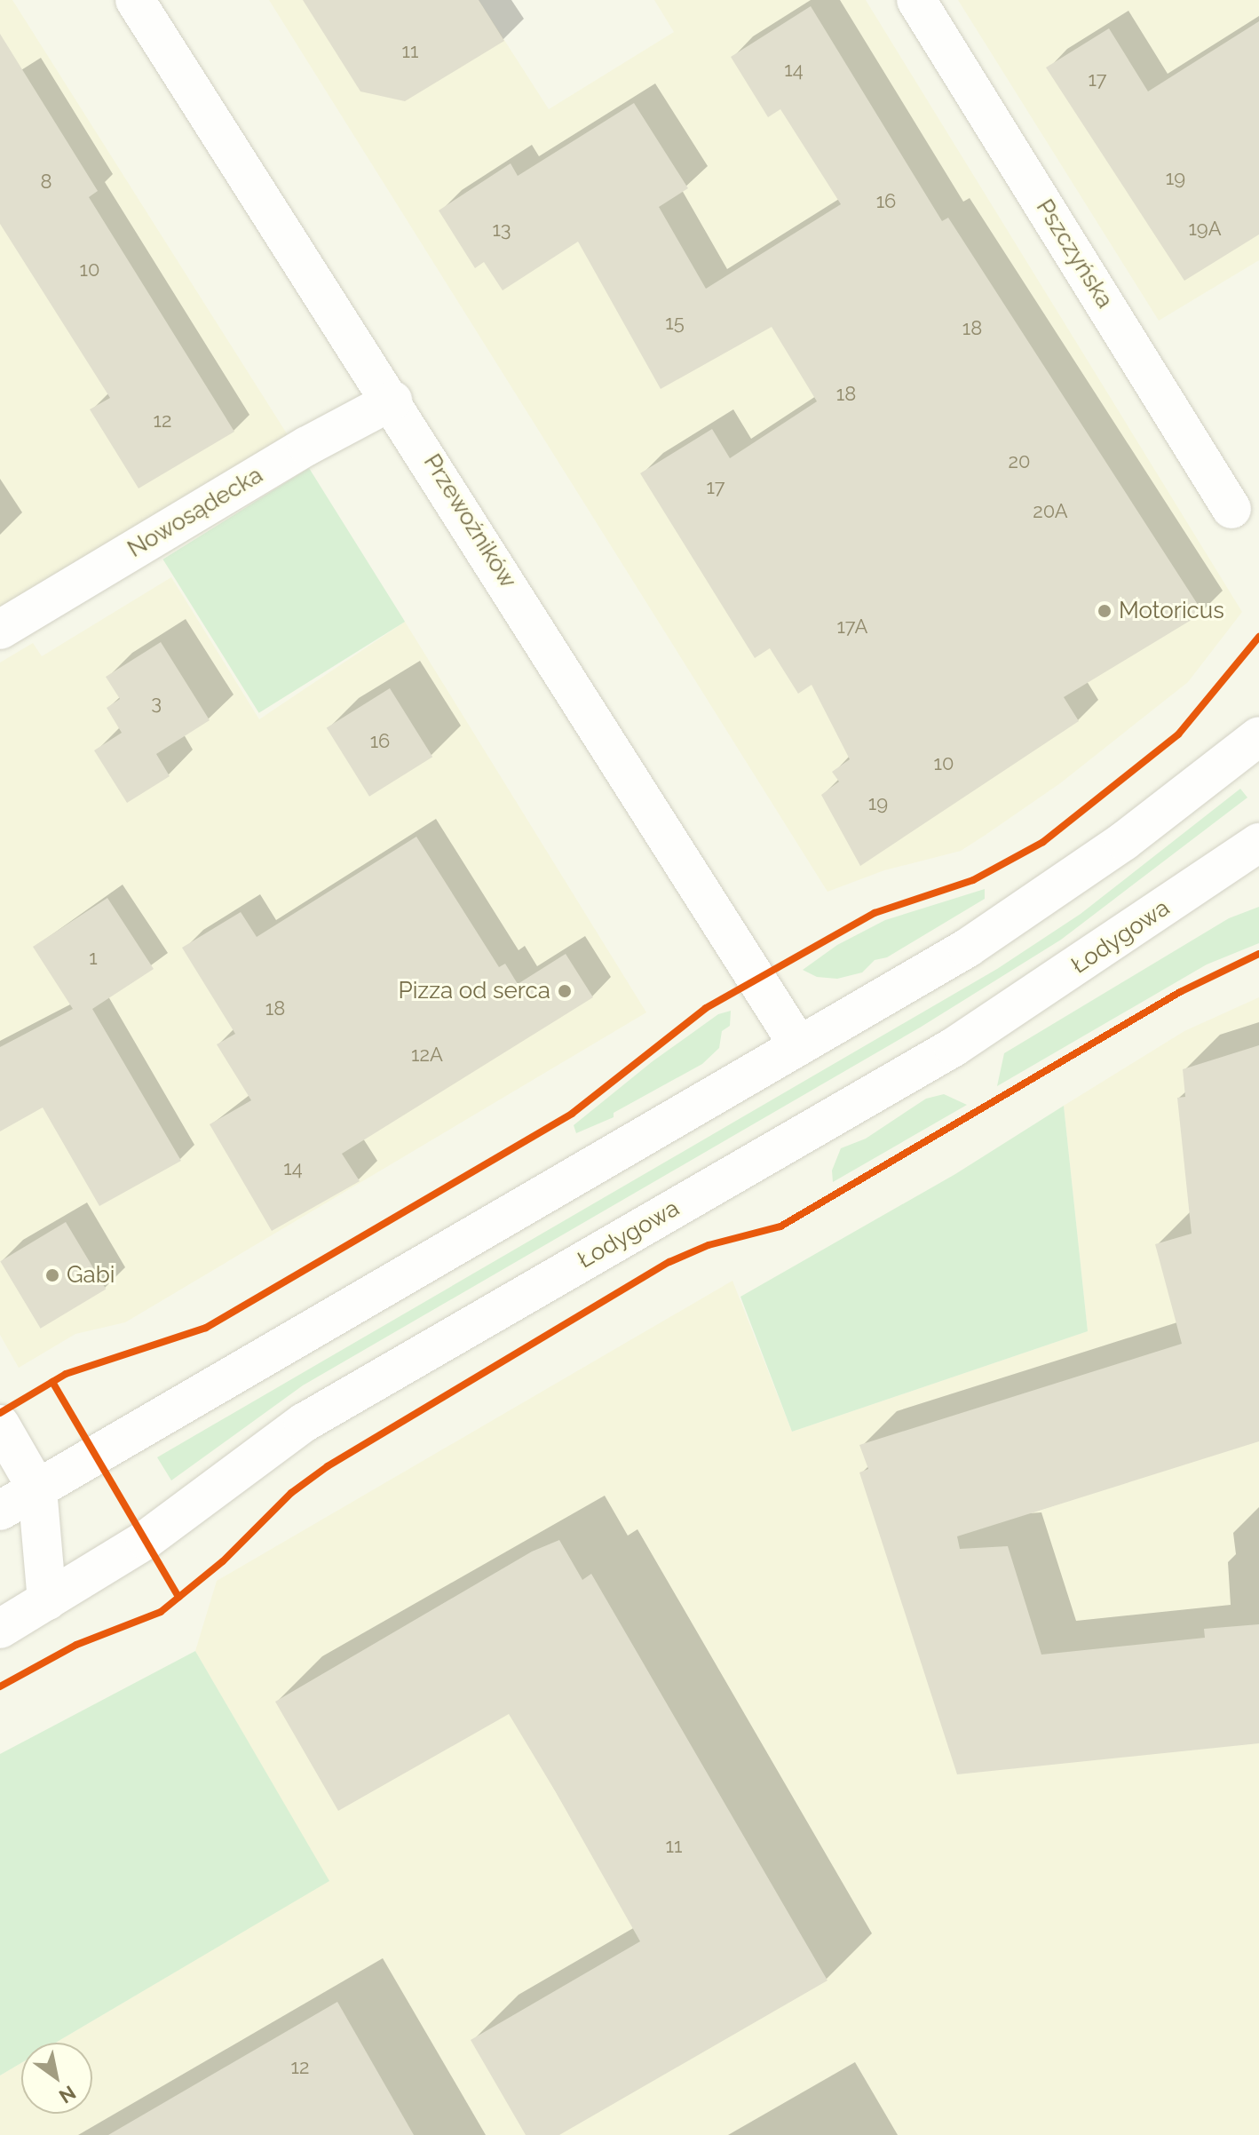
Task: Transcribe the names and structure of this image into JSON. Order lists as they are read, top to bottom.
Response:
{
  "streets": {
    "main road": [
      "Pszczyńska",
      "Nowosądecka",
      "Przewoźników",
      "Łodygowa"
    ]
  },
  "crossings": [
    ["Nowosądecka", "Przewoźników"]
  ],
  "places": ["Motoricus", "Pizza od serca", "Gabi"],
  "house_numbers": [
    "11",
    "14",
    "17",
    "19",
    "8",
    "16",
    "19A",
    "13",
    "10",
    "15",
    "18",
    "18",
    "12",
    "20",
    "17",
    "20A",
    "17A",
    "3",
    "16",
    "10",
    "19",
    "1",
    "18",
    "12A",
    "14",
    "11",
    "12"
  ],
  "north": "bottom right"
}
